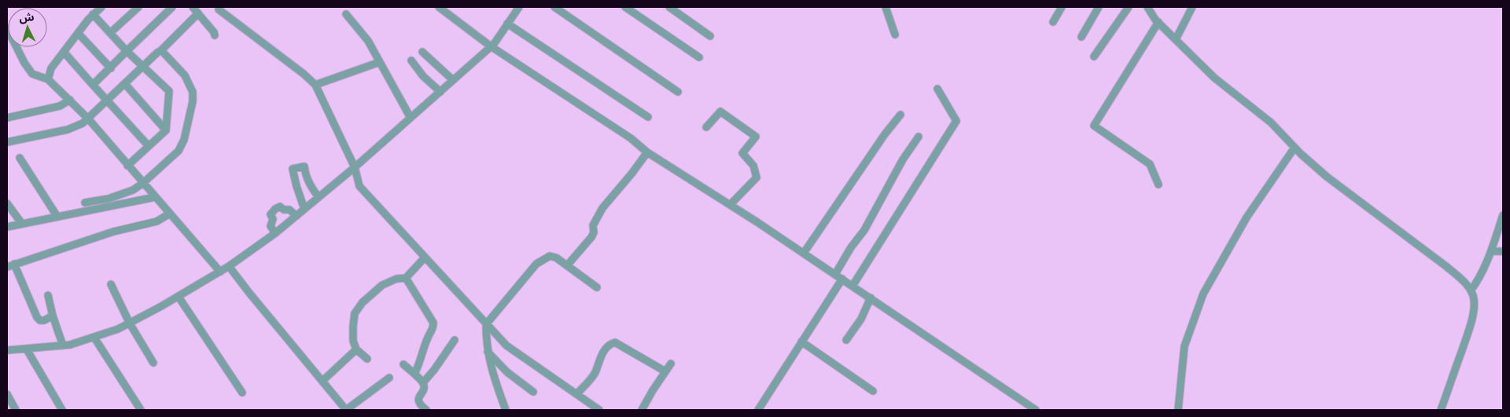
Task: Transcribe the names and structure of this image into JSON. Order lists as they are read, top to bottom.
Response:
{
  "north": "top"
}
